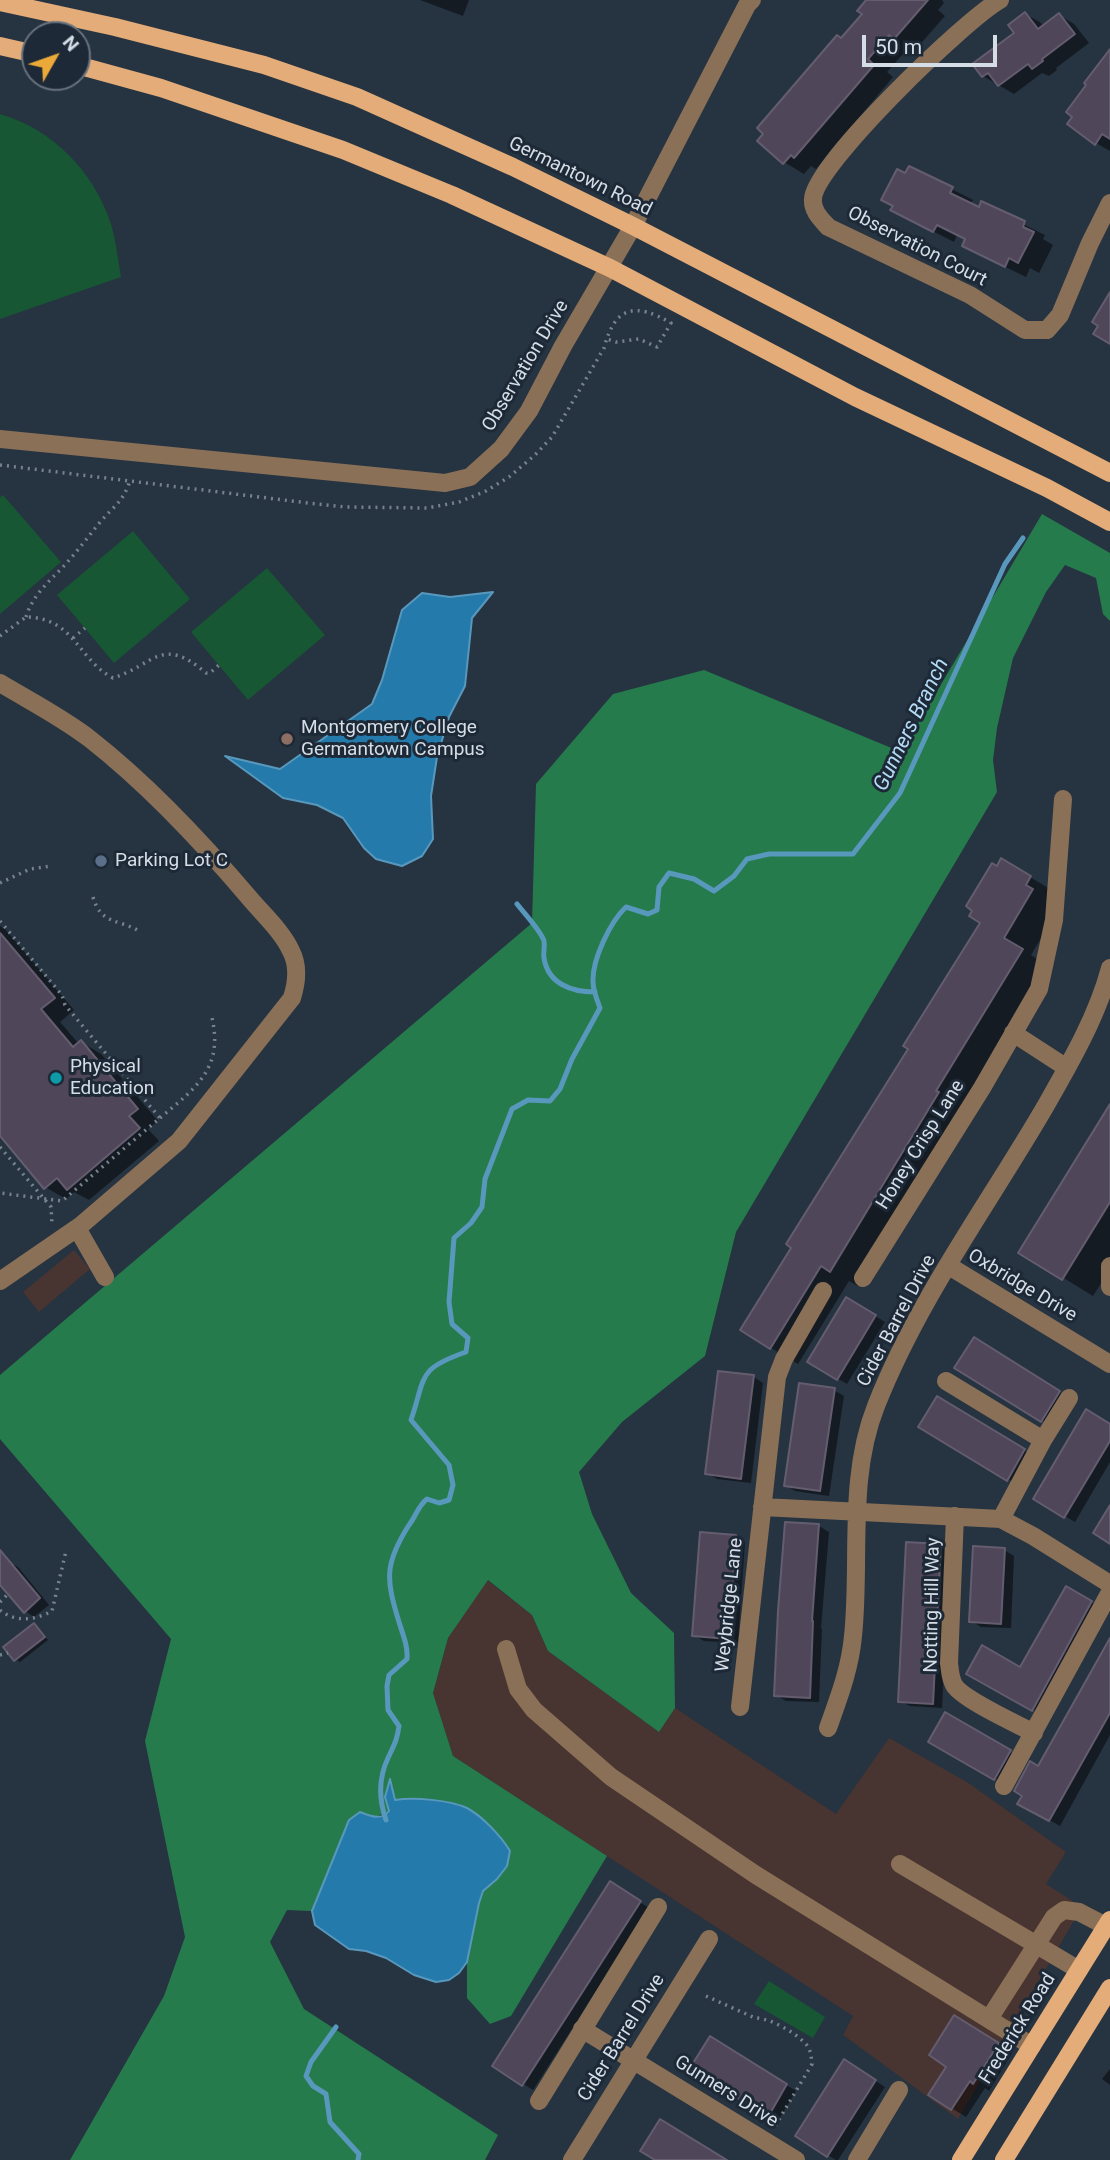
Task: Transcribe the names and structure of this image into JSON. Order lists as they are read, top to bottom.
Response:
{
  "streets": {
    "main road": ["Germantown Road", "Frederick Road"],
    "street": [
      "Observation Court",
      "Observation Drive",
      "Honey Crisp Lane",
      "Oxbridge Drive",
      "Cider Barrel Drive",
      "Weybridge Lane",
      "Notting Hill Way",
      "Gunners Drive"
    ]
  },
  "crossings": [
    ["Germantown Road", "Observation Drive"],
    ["Oxbridge Drive", "Cider Barrel Drive"],
    ["Cider Barrel Drive", "Gunners Drive"]
  ],
  "water": ["Gunners Branch"],
  "places": ["Montgomery College Germantown Campus", "Parking Lot C", "Physical Education"],
  "scale_bar": "50 m",
  "north": "top right"
}
